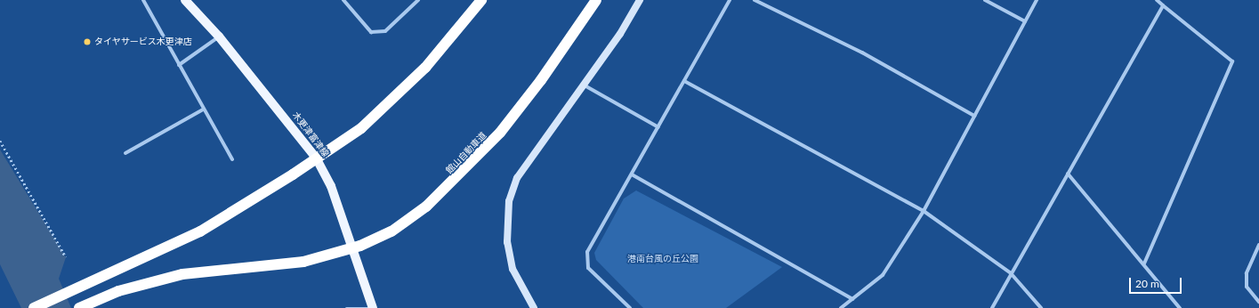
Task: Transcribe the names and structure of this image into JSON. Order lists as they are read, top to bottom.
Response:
{
  "streets": {
    "highway": ["館山自動車道"],
    "main road": ["木更津富津線"]
  },
  "parks": ["港南台風の丘公園"],
  "places": ["タイヤサービス木更津店"],
  "scale_bar": "20 m"
}
